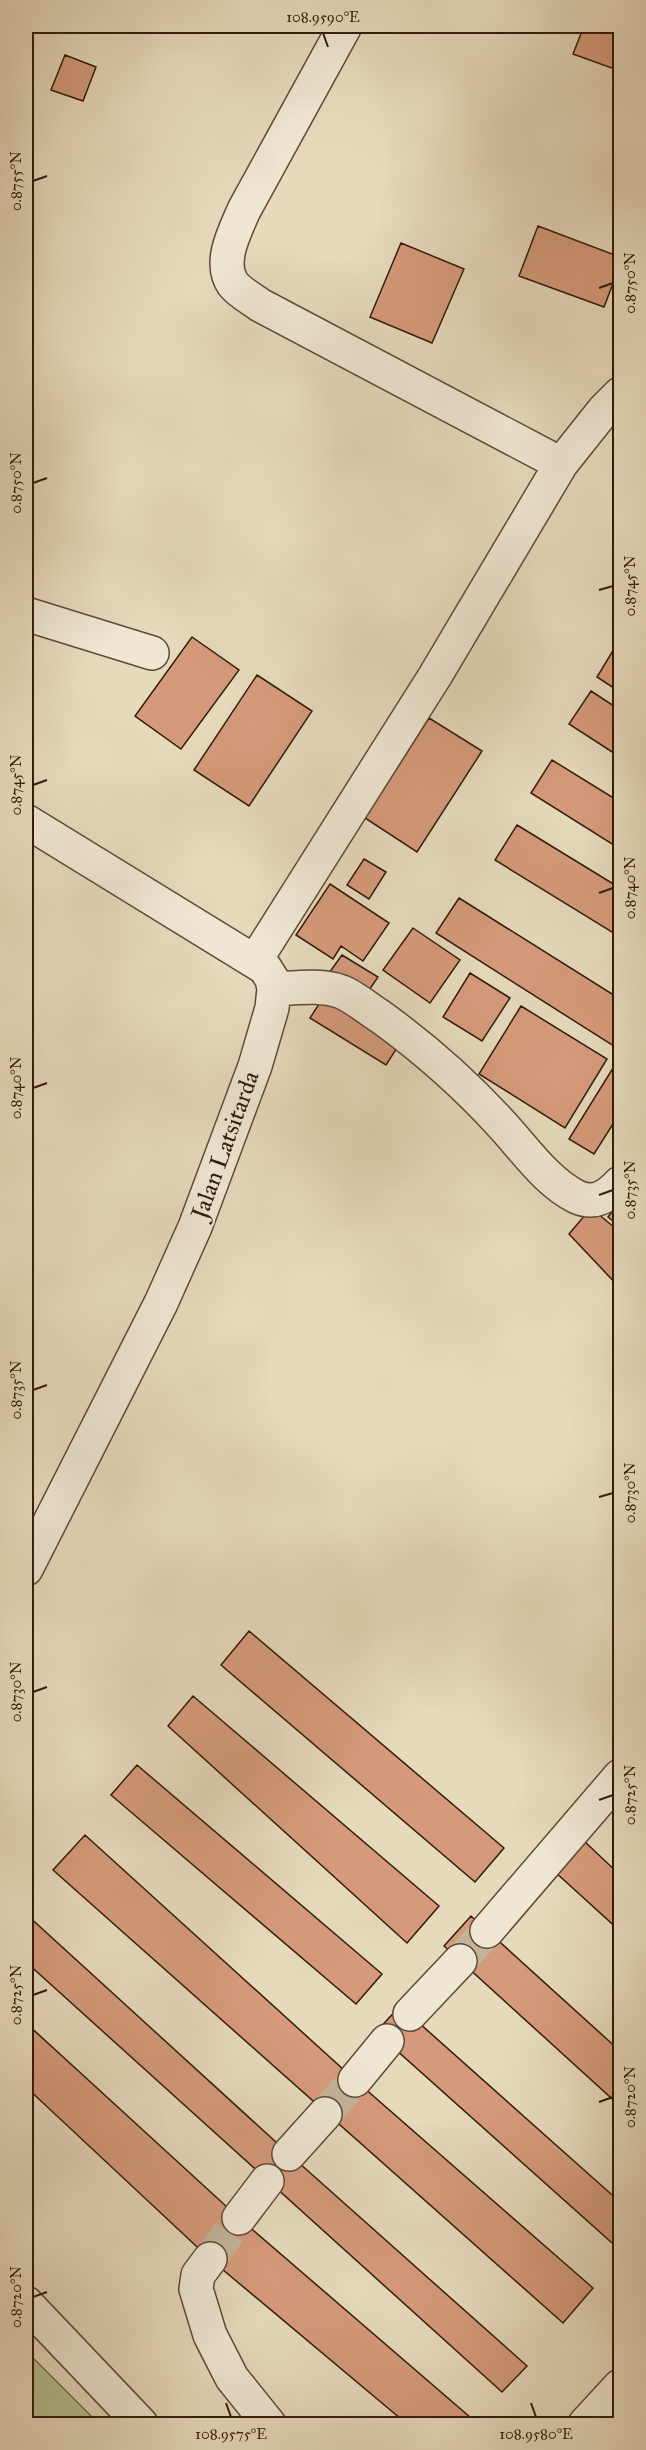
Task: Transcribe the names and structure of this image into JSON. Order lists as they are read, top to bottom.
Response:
{
  "streets": {
    "street": ["Jalan Latsitarda"]
  },
  "coordinates": [
    "108.9590°E",
    "0.8755°N",
    "0.8750°N",
    "0.8745°N",
    "0.8740°N",
    "0.8735°N",
    "0.8730°N",
    "0.8725°N",
    "0.8720°N",
    "108.9575°E",
    "108.9580°E"
  ]
}
